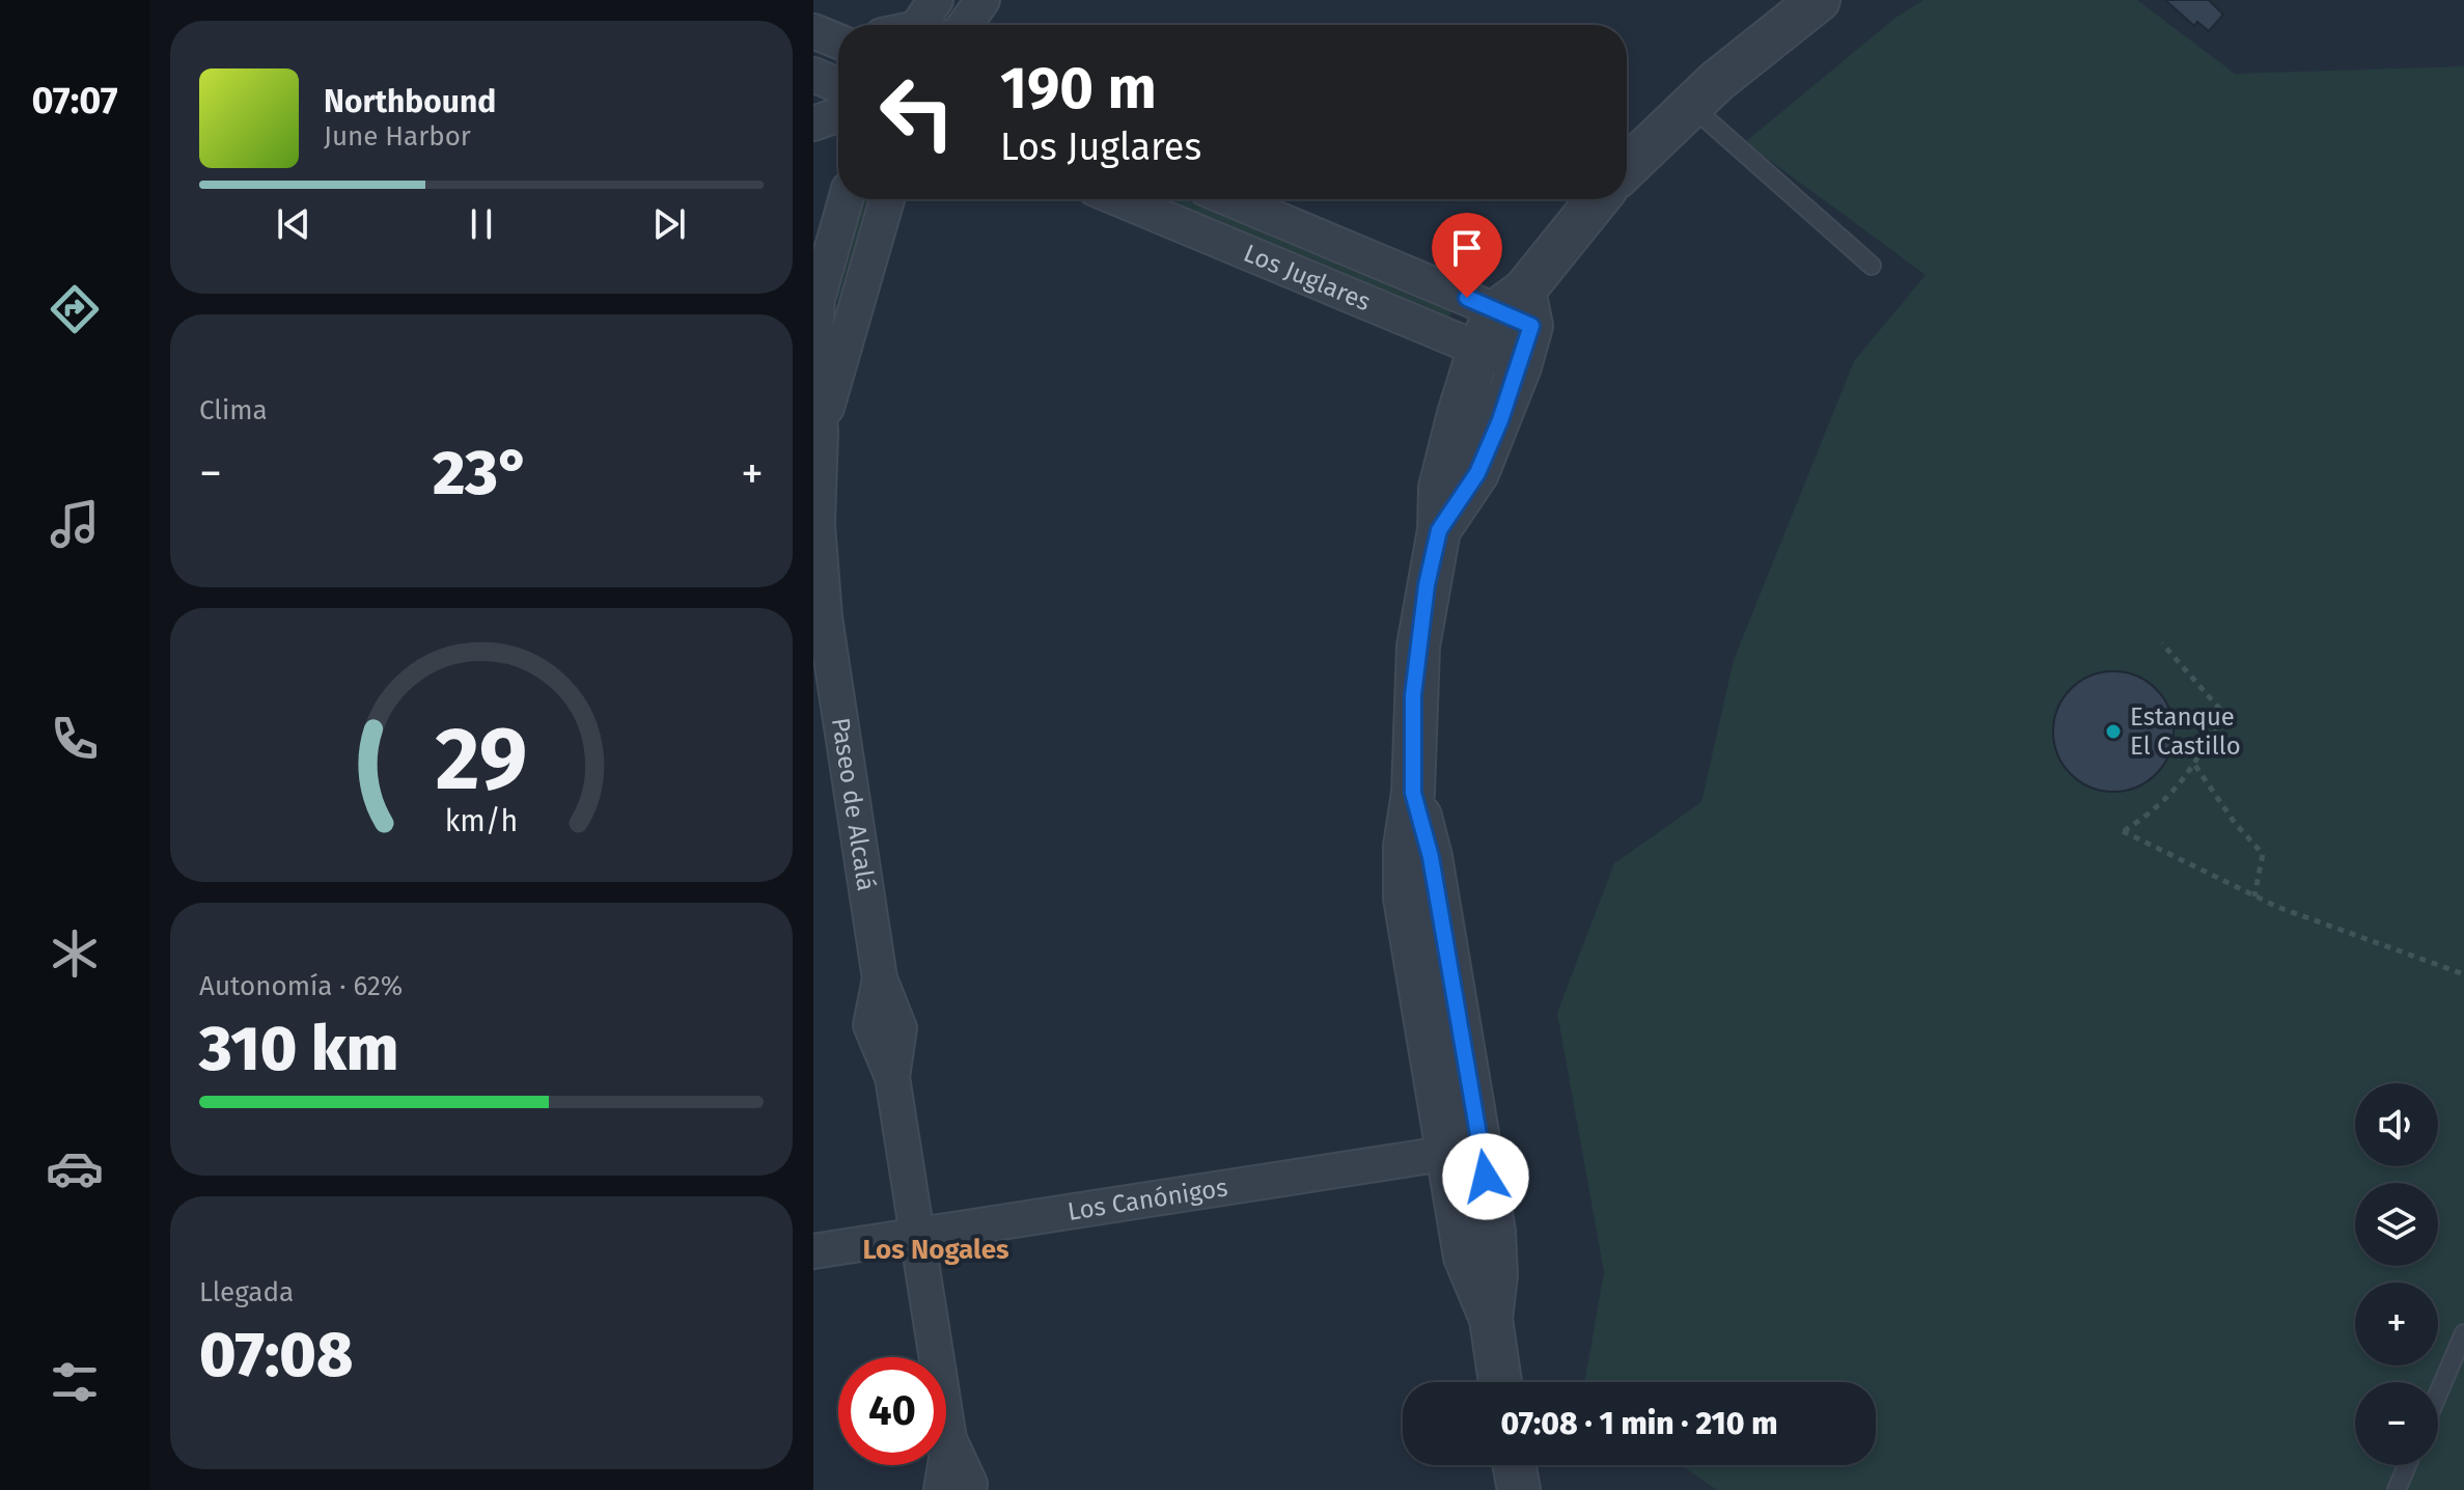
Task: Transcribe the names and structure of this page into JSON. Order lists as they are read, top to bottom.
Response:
{
  "streets": {
    "street": ["Los Juglares", "Paseo de Alcalá", "Los Canónigos"]
  },
  "crossings": [
    ["Paseo de Alcalá", "Los Canónigos"]
  ],
  "districts": ["Los Nogales"],
  "places": ["Estanque El Castillo"],
  "page": {
    "tabs": "07:07",
    "turn": ["190 m", "Los Juglares"],
    "song": ["Northbound", "June Harbor"],
    "tile": [
      "Clima",
      ["Autonomía · 62%", "310 km"],
      ["Llegada", "07:08"]
    ],
    "heat": ["−", "23°", "+"],
    "map_buttons": ["+", "−"],
    "limit": "40",
    "trip": "07:08 · 1 min · 210 m",
    "gauge": ["29", "km/h"]
  }
}
